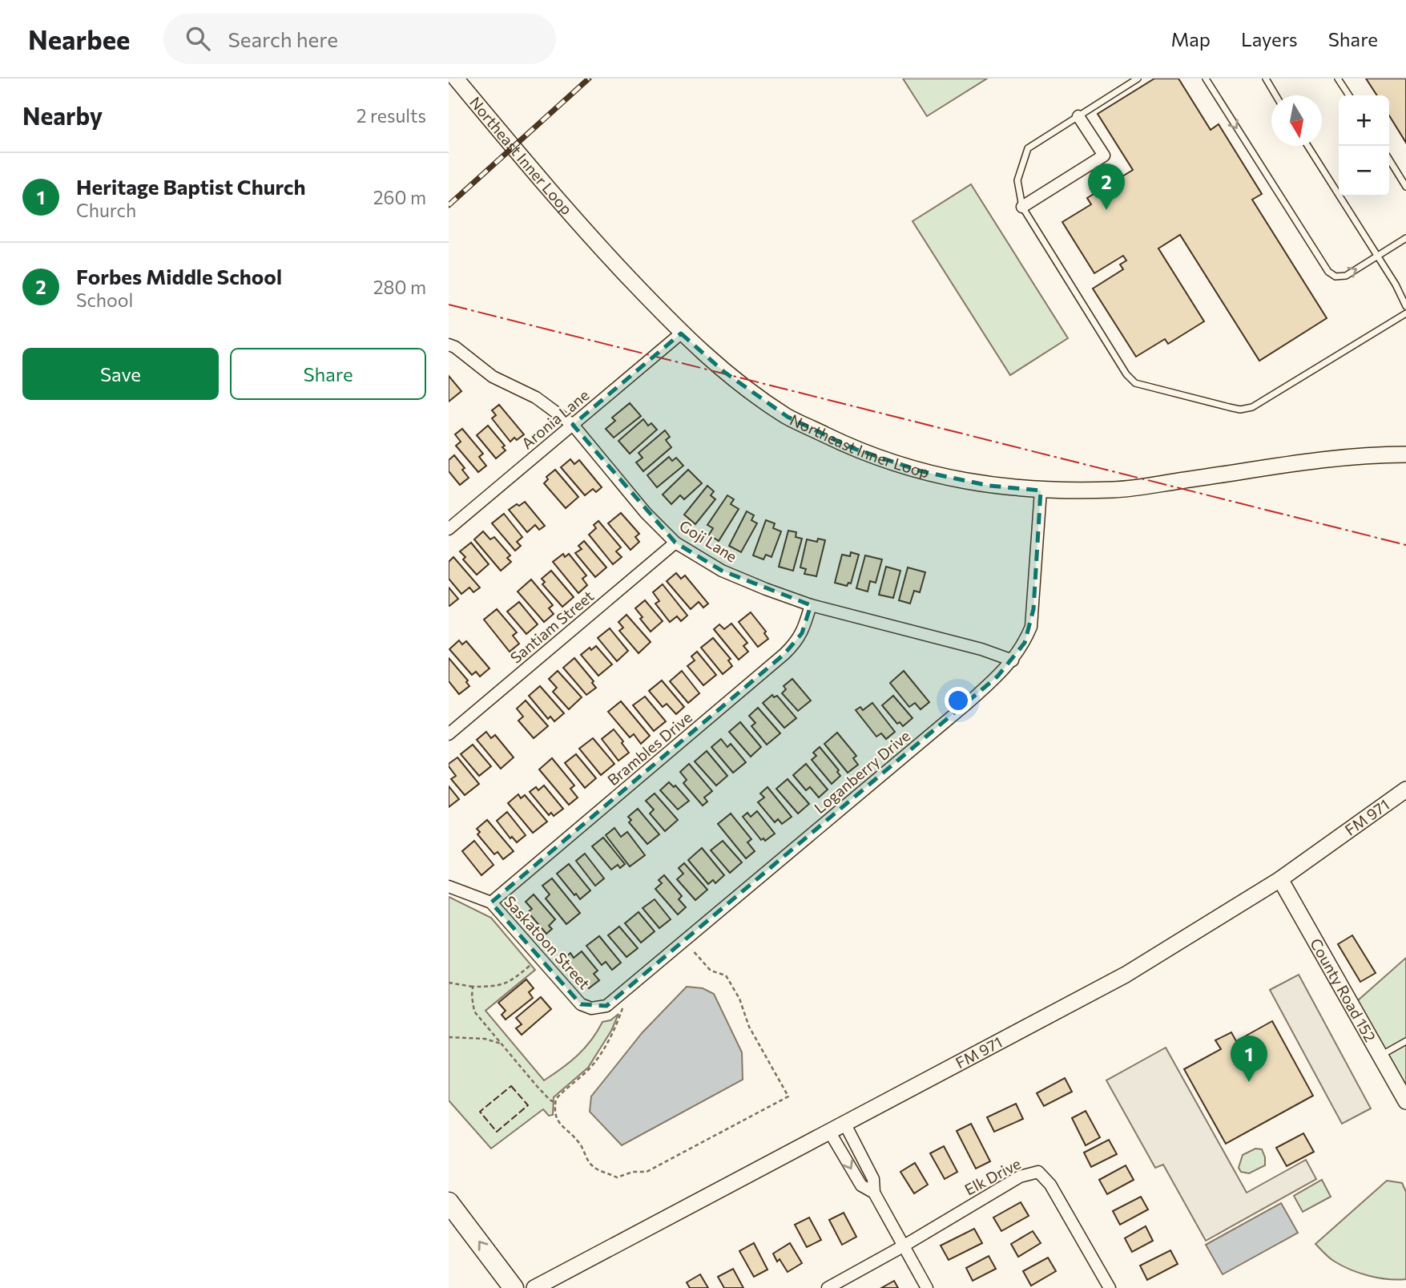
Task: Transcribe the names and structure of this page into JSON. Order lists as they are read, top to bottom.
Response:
{
  "streets": {
    "main road": ["Northeast Inner Loop", "FM 971", "County Road 152"],
    "street": [
      "Aronia Lane",
      "Goji Lane",
      "Santiam Street",
      "Brambles Drive",
      "Loganberry Drive",
      "Saskatoon Street",
      "Elk Drive"
    ]
  },
  "crossings": [
    ["Northeast Inner Loop", "Aronia Lane"],
    ["Northeast Inner Loop", "Loganberry Drive"],
    ["Aronia Lane", "Goji Lane"],
    ["Goji Lane", "Santiam Street"],
    ["Goji Lane", "Brambles Drive"],
    ["Goji Lane", "Loganberry Drive"],
    ["Brambles Drive", "Saskatoon Street"],
    ["Loganberry Drive", "Saskatoon Street"],
    ["FM 971", "County Road 152"]
  ],
  "north": "bottom",
  "page": {
    "header": "Nearbee",
    "search": "Search here",
    "nav": ["Map", "Layers", "Share"],
    "heading": ["Nearby", "2 results"],
    "map_buttons": ["+", "−"],
    "list": [
      {
        "mark": "1",
        "name": "Heritage Baptist Church",
        "note": "Church",
        "value": "260 m"
      },
      {
        "mark": "2",
        "name": "Forbes Middle School",
        "note": "School",
        "value": "280 m"
      }
    ],
    "pins": ["2", "1"],
    "buttons": ["Save", "Share"]
  }
}
